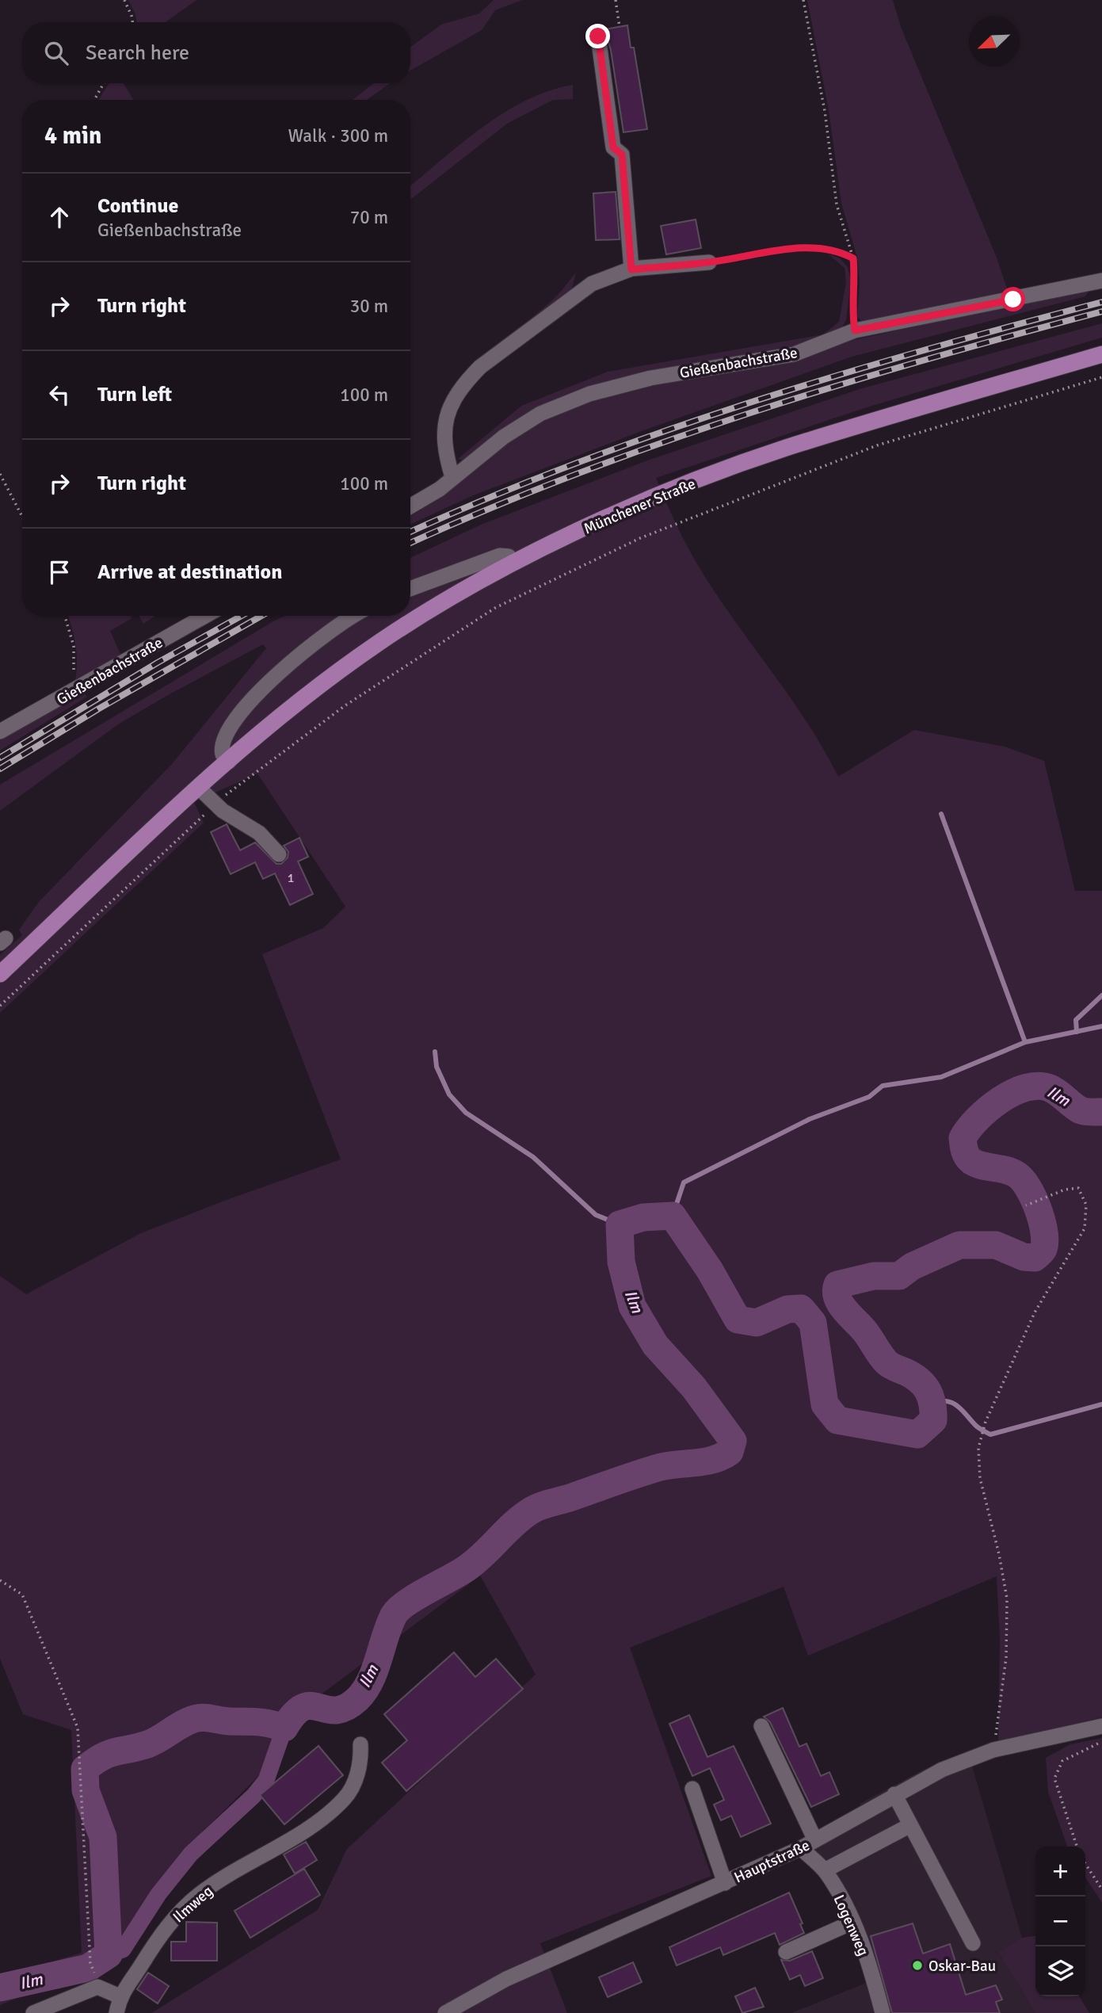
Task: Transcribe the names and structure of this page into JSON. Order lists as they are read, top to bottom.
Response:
{
  "streets": {
    "main road": ["Münchener Straße"],
    "street": [
      "Gießenbachstraße",
      "Hauptstraße",
      "Ilmweg",
      "Logenweg"
    ]
  },
  "crossings": [
    ["Hauptstraße", "Logenweg"]
  ],
  "water": ["Ilm"],
  "places": ["Oskar-Bau"],
  "house_numbers": ["1"],
  "north": "bottom left",
  "page": {
    "search": "Search here",
    "heading": ["4 min", "Walk · 300 m"],
    "list": [
      ["Continue", "Gießenbachstraße", "70 m"],
      ["Turn right", "30 m"],
      ["Turn left", "100 m"],
      ["Turn right", "100 m"],
      "Arrive at destination"
    ],
    "map_buttons": ["+", "−"]
  }
}
